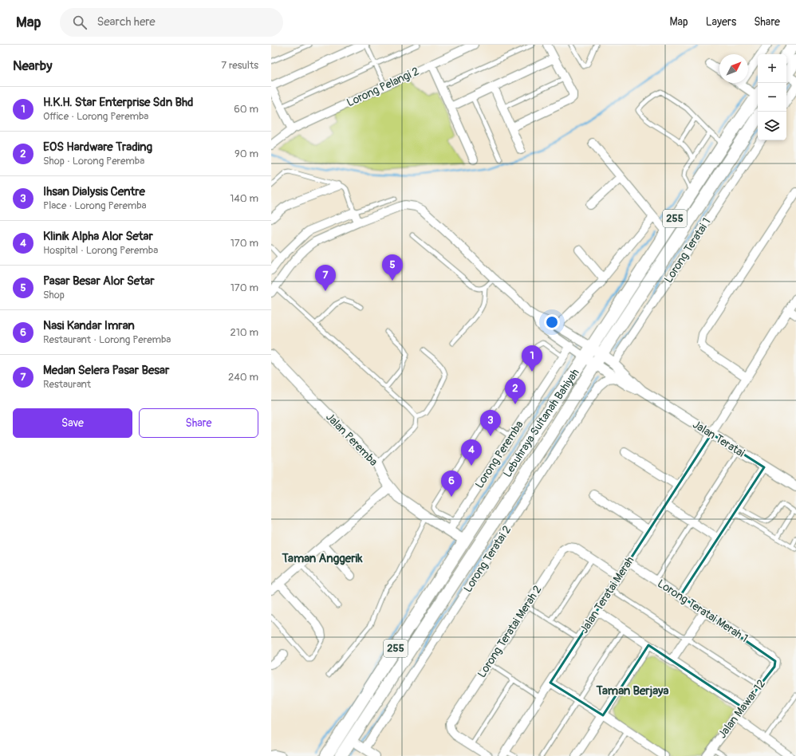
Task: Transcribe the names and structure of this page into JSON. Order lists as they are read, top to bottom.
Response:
{
  "streets": {
    "main road": ["255", "Lebuhraya Sultanah Bahiyah"],
    "street": [
      "Lorong Pelangi 2",
      "Lorong Teratai 1",
      "Jalan Teratai",
      "Jalan Peremba",
      "Lorong Peremba",
      "Lorong Teratai 2",
      "Jalan Teratai Merah",
      "Lorong Teratai Merah 1",
      "Lorong Teratai Merah 2",
      "Jalan Mawar 12"
    ]
  },
  "crossings": [
    ["Lorong Teratai 1", "Jalan Teratai"],
    ["Lebuhraya Sultanah Bahiyah", "Jalan Teratai"],
    ["Lebuhraya Sultanah Bahiyah", "Jalan Peremba"],
    ["Lebuhraya Sultanah Bahiyah", "Lorong Peremba"],
    ["Jalan Teratai", "Lorong Teratai 2"],
    ["Jalan Teratai", "Jalan Teratai Merah"],
    ["Jalan Peremba", "Lorong Peremba"],
    ["Jalan Teratai Merah", "Lorong Teratai Merah 1"],
    ["Jalan Teratai Merah", "Lorong Teratai Merah 2"],
    ["Lorong Teratai Merah 1", "Jalan Mawar 12"]
  ],
  "districts": ["Taman Anggerik", "Taman Berjaya"],
  "north": "top right",
  "page": {
    "header": "Map",
    "search": "Search here",
    "nav": ["Map", "Layers", "Share"],
    "heading": ["Nearby", "7 results"],
    "map_buttons": ["+", "−"],
    "list": [
      {
        "mark": "1",
        "name": "H.K.H. Star Enterprise Sdn Bhd",
        "note": "Office · Lorong Peremba",
        "value": "60 m"
      },
      {
        "mark": "2",
        "name": "EOS Hardware Trading",
        "note": "Shop · Lorong Peremba",
        "value": "90 m"
      },
      {
        "mark": "3",
        "name": "Ihsan Dialysis Centre",
        "note": "Place · Lorong Peremba",
        "value": "140 m"
      },
      {
        "mark": "4",
        "name": "Klinik Alpha Alor Setar",
        "note": "Hospital · Lorong Peremba",
        "value": "170 m"
      },
      {
        "mark": "5",
        "name": "Pasar Besar Alor Setar",
        "note": "Shop",
        "value": "170 m"
      },
      {
        "mark": "6",
        "name": "Nasi Kandar Imran",
        "note": "Restaurant · Lorong Peremba",
        "value": "210 m"
      },
      {
        "mark": "7",
        "name": "Medan Selera Pasar Besar",
        "note": "Restaurant",
        "value": "240 m"
      }
    ],
    "pins": [
      "5",
      "7",
      "1",
      "2",
      "3",
      "4",
      "6"
    ],
    "buttons": ["Save", "Share"]
  }
}
